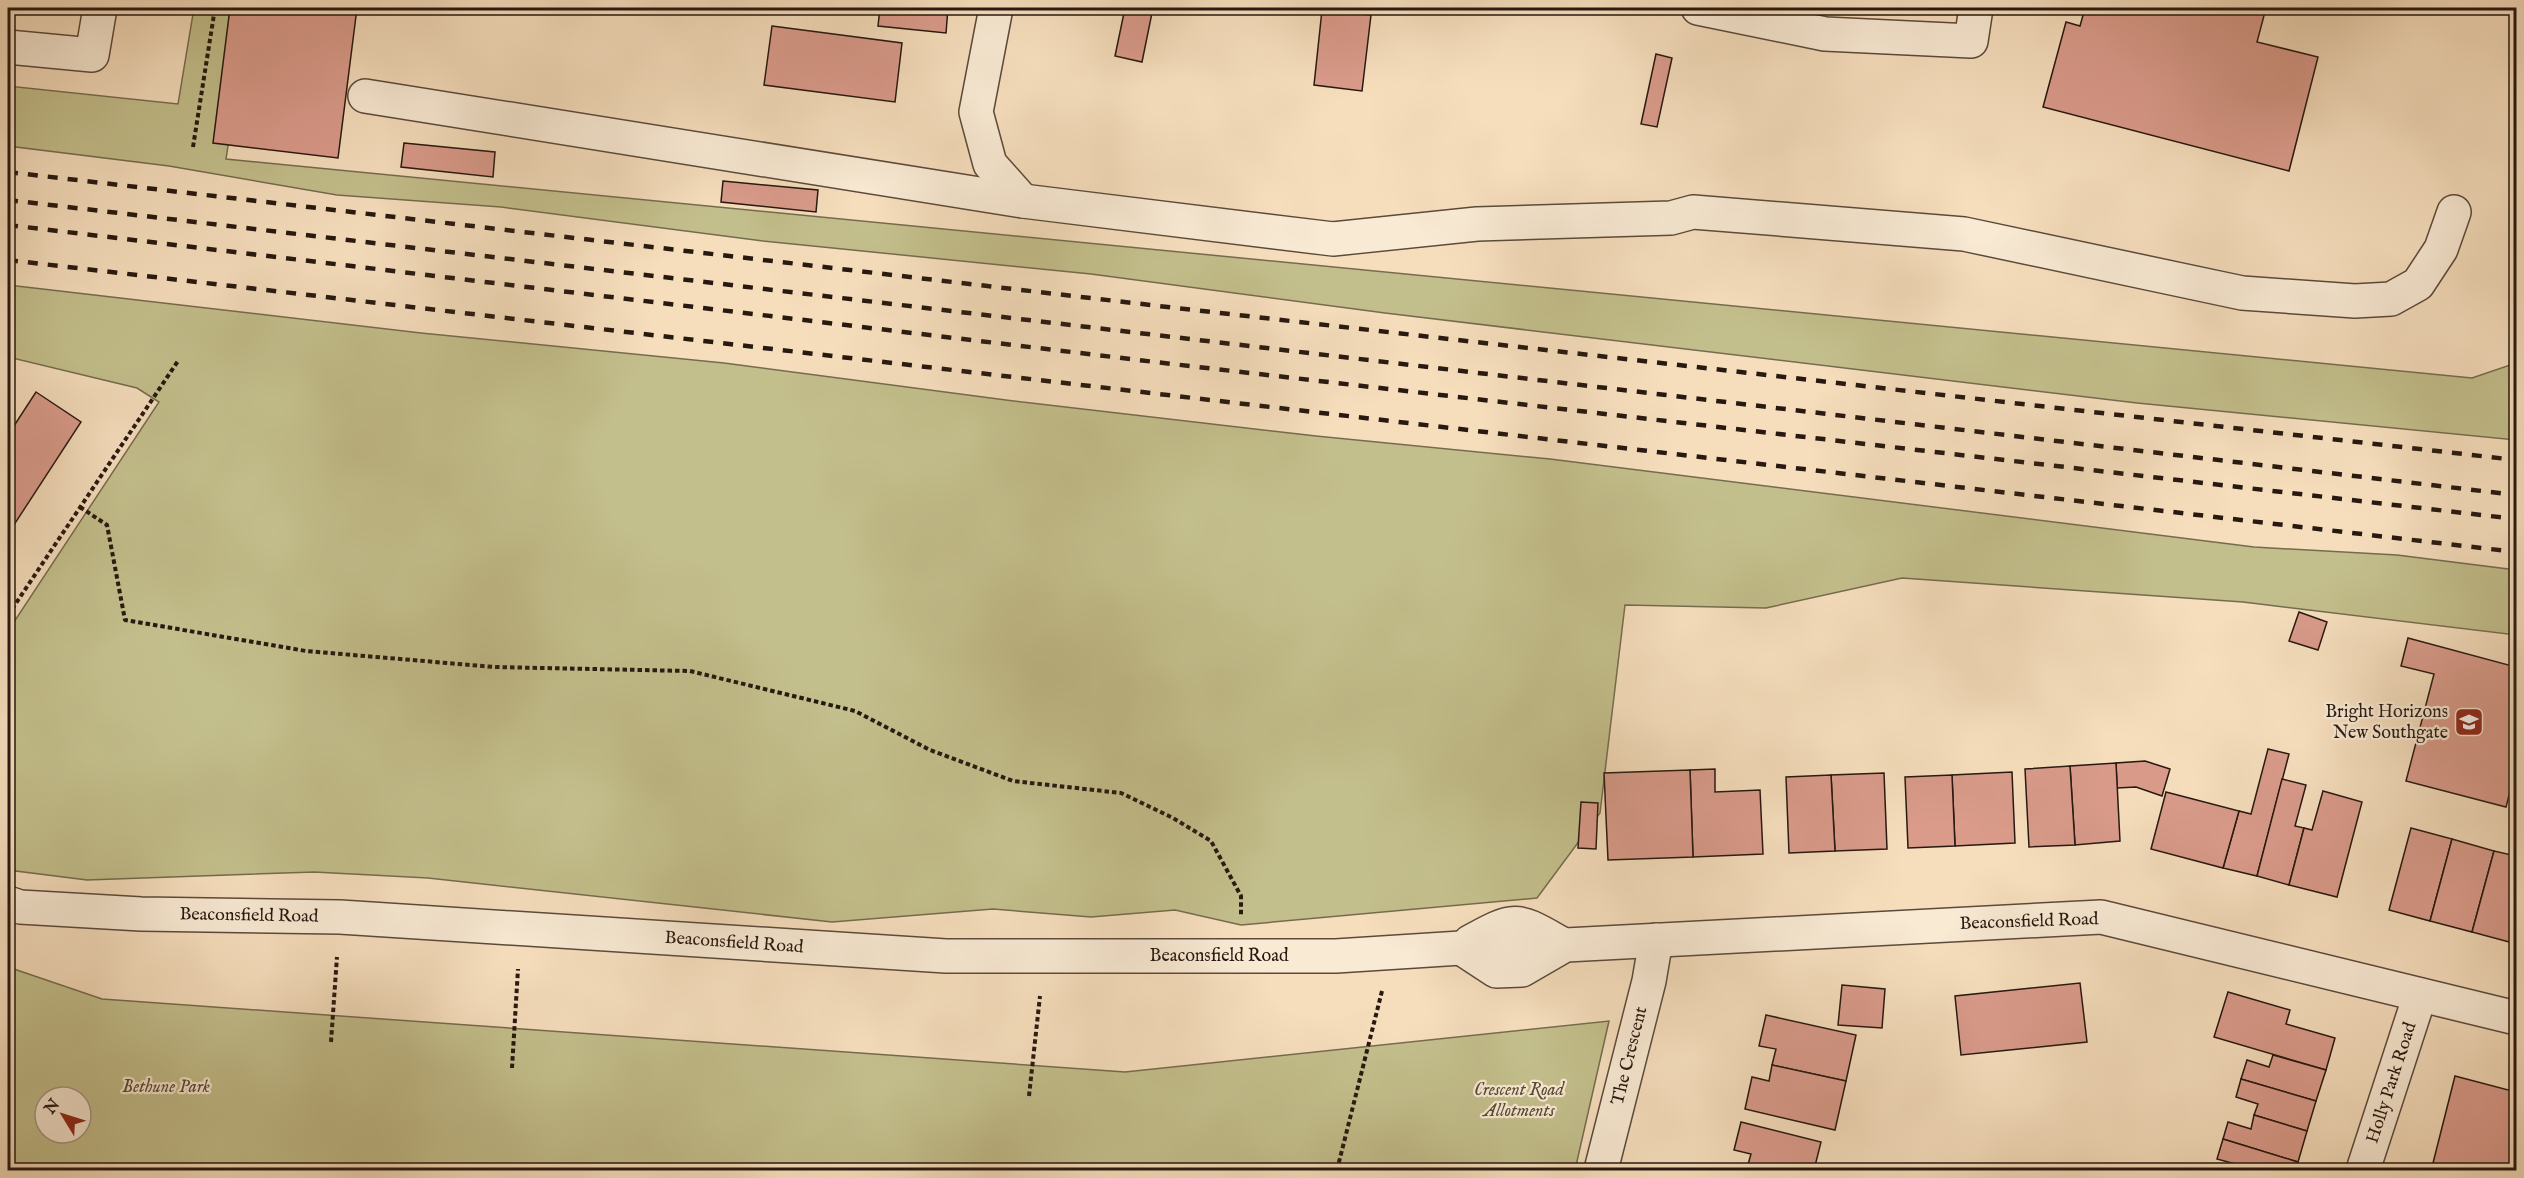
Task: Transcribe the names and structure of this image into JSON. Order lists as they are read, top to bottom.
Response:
{
  "streets": {
    "street": ["Beaconsfield Road", "The Crescent", "Holly Park Road"]
  },
  "crossings": [
    ["Beaconsfield Road", "The Crescent"],
    ["Beaconsfield Road", "Holly Park Road"]
  ],
  "parks": ["Bethune Park", "Crescent Road Allotments"],
  "places": {
    "school or university": ["Bright Horizons New Southgate"]
  },
  "north": "top left"
}
